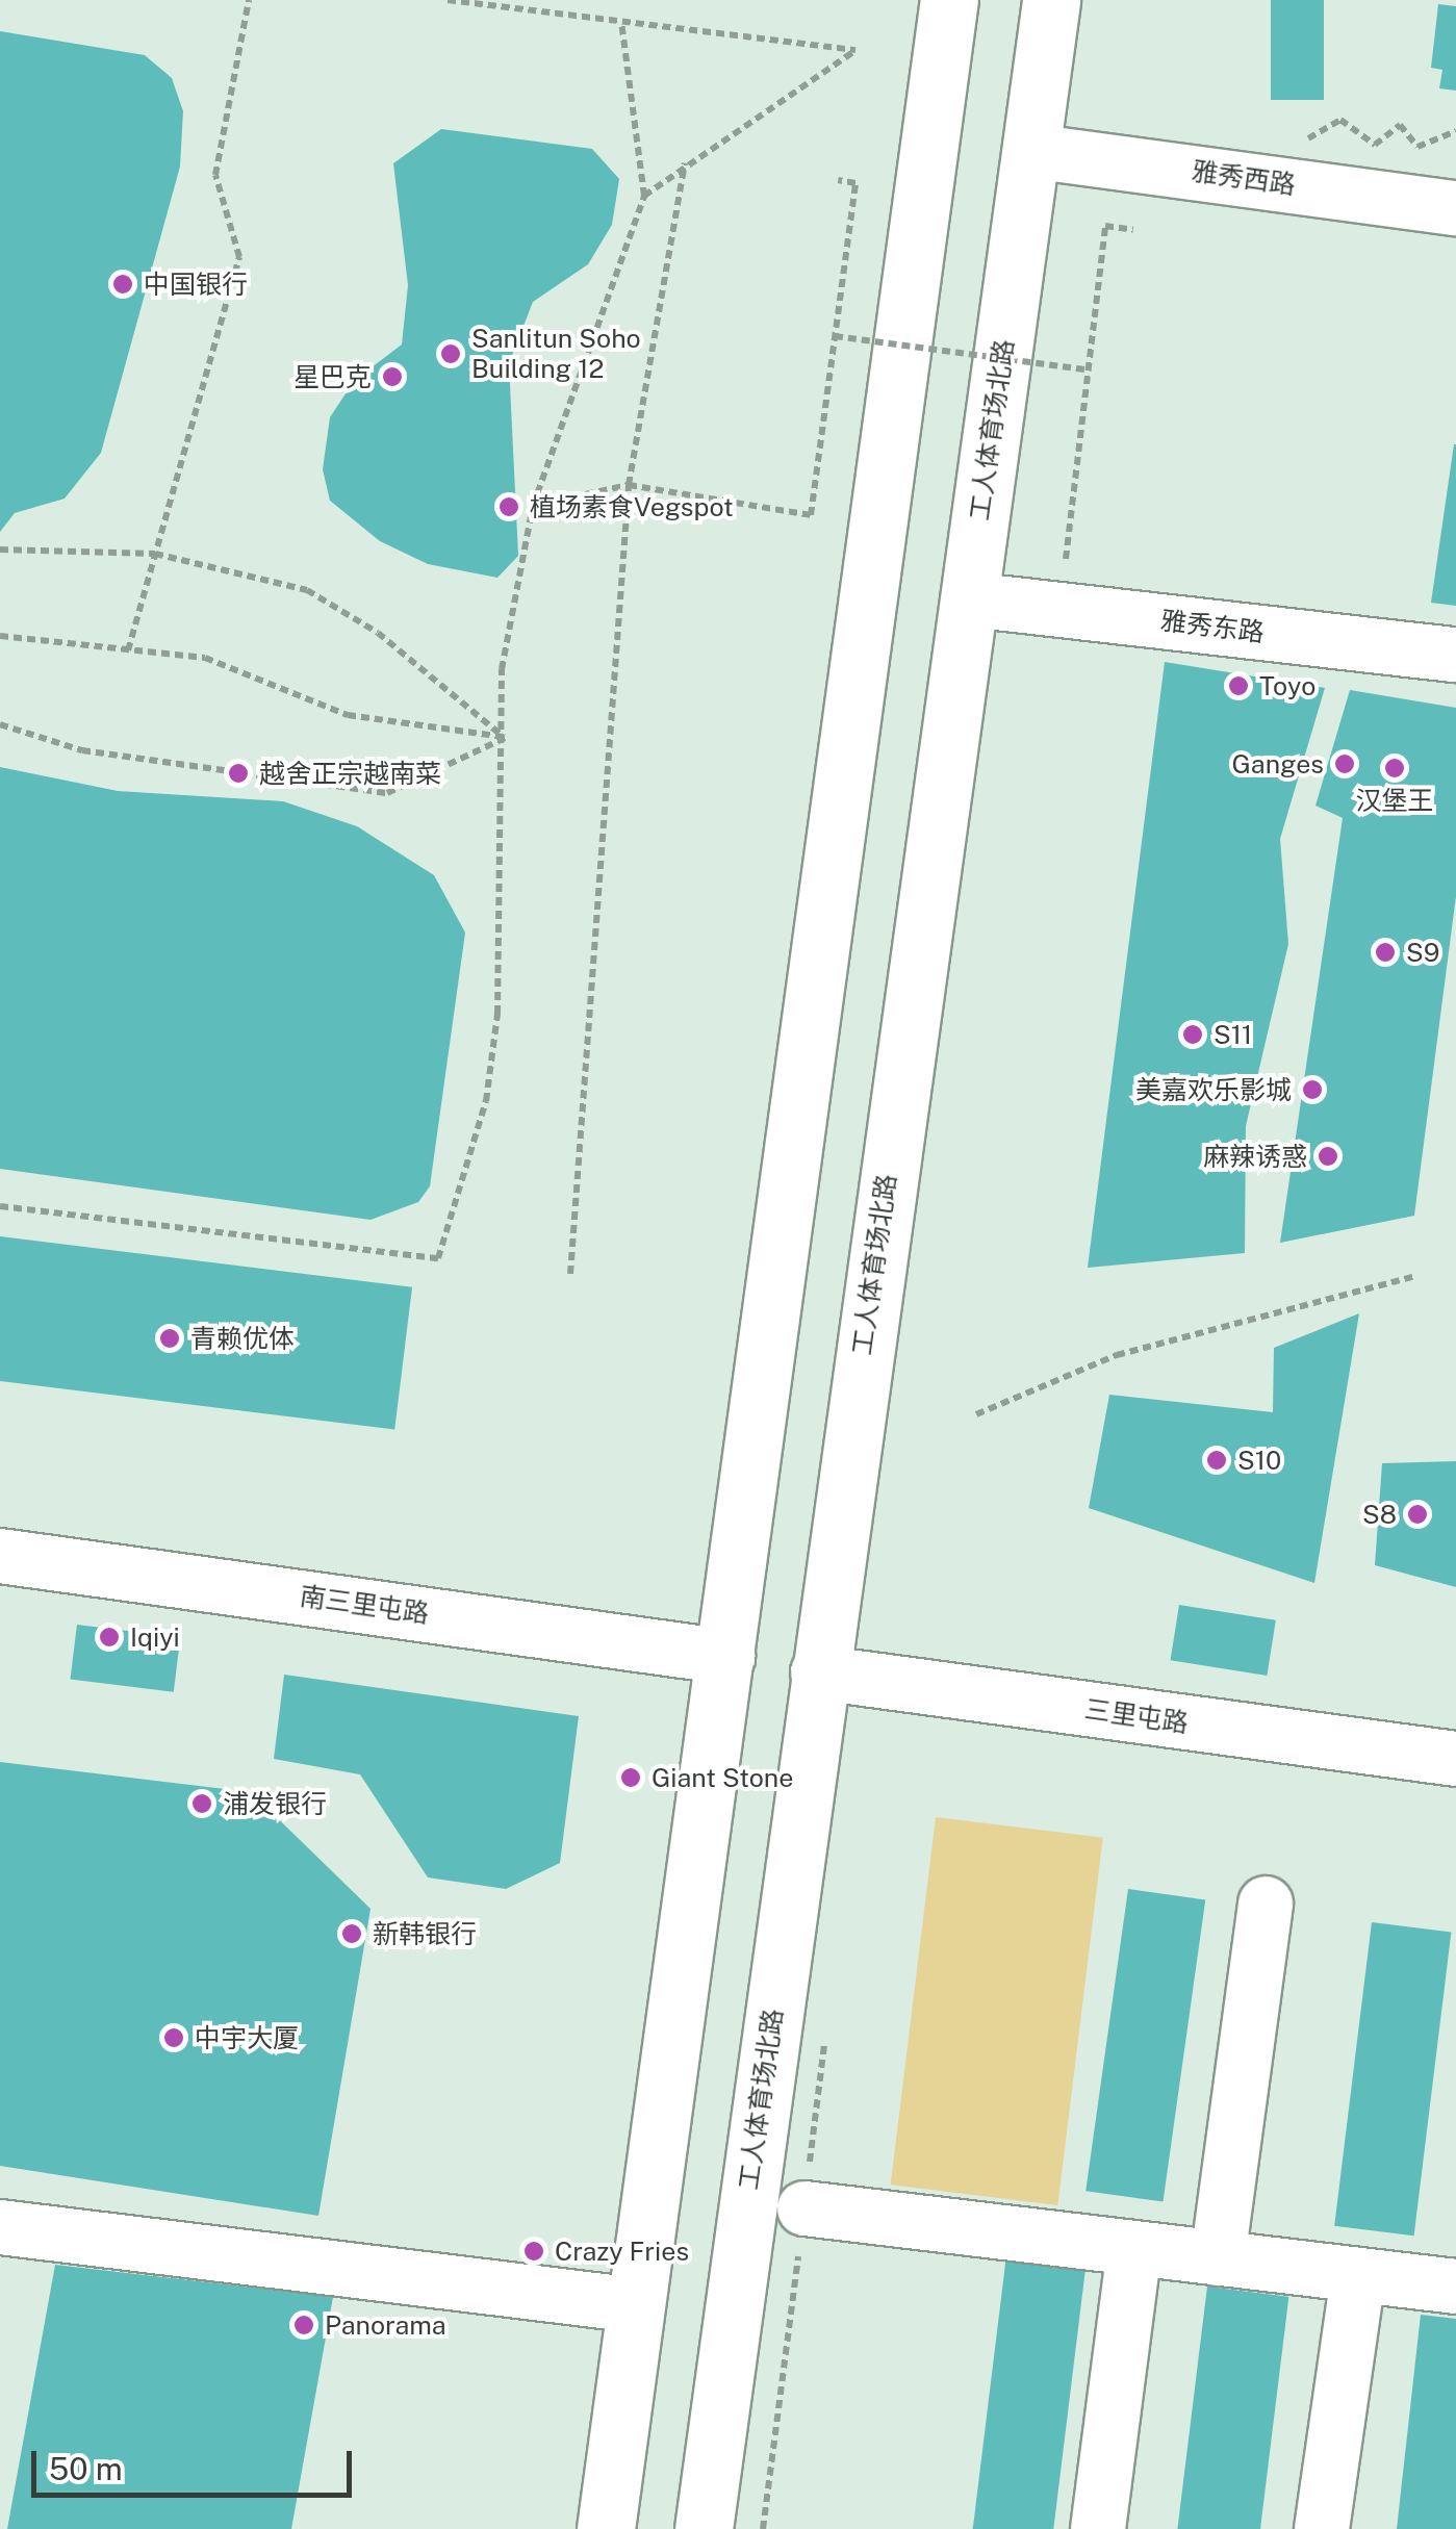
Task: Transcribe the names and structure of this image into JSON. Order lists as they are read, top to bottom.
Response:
{
  "streets": {
    "main road": ["工人体育场北路"],
    "street": [
      "雅秀西路",
      "雅秀东路",
      "南三里屯路",
      "三里屯路"
    ]
  },
  "crossings": [
    ["雅秀西路", "工人体育场北路"],
    ["工人体育场北路", "雅秀东路"],
    ["工人体育场北路", "三里屯路"]
  ],
  "places": [
    "中国银行",
    "Sanlitun Soho Building 12",
    "星巴克",
    "植场素食Vegspot",
    "Toyo",
    "Ganges",
    "汉堡王",
    "越舍正宗越南菜",
    "S9",
    "S11",
    "美嘉欢乐影城",
    "麻辣诱惑",
    "青赖优体",
    "S10",
    "S8",
    "Iqiyi",
    "Giant Stone",
    "浦发银行",
    "新韩银行",
    "中宇大厦",
    "Crazy Fries",
    "Panorama"
  ],
  "scale_bar": "50 m"
}
